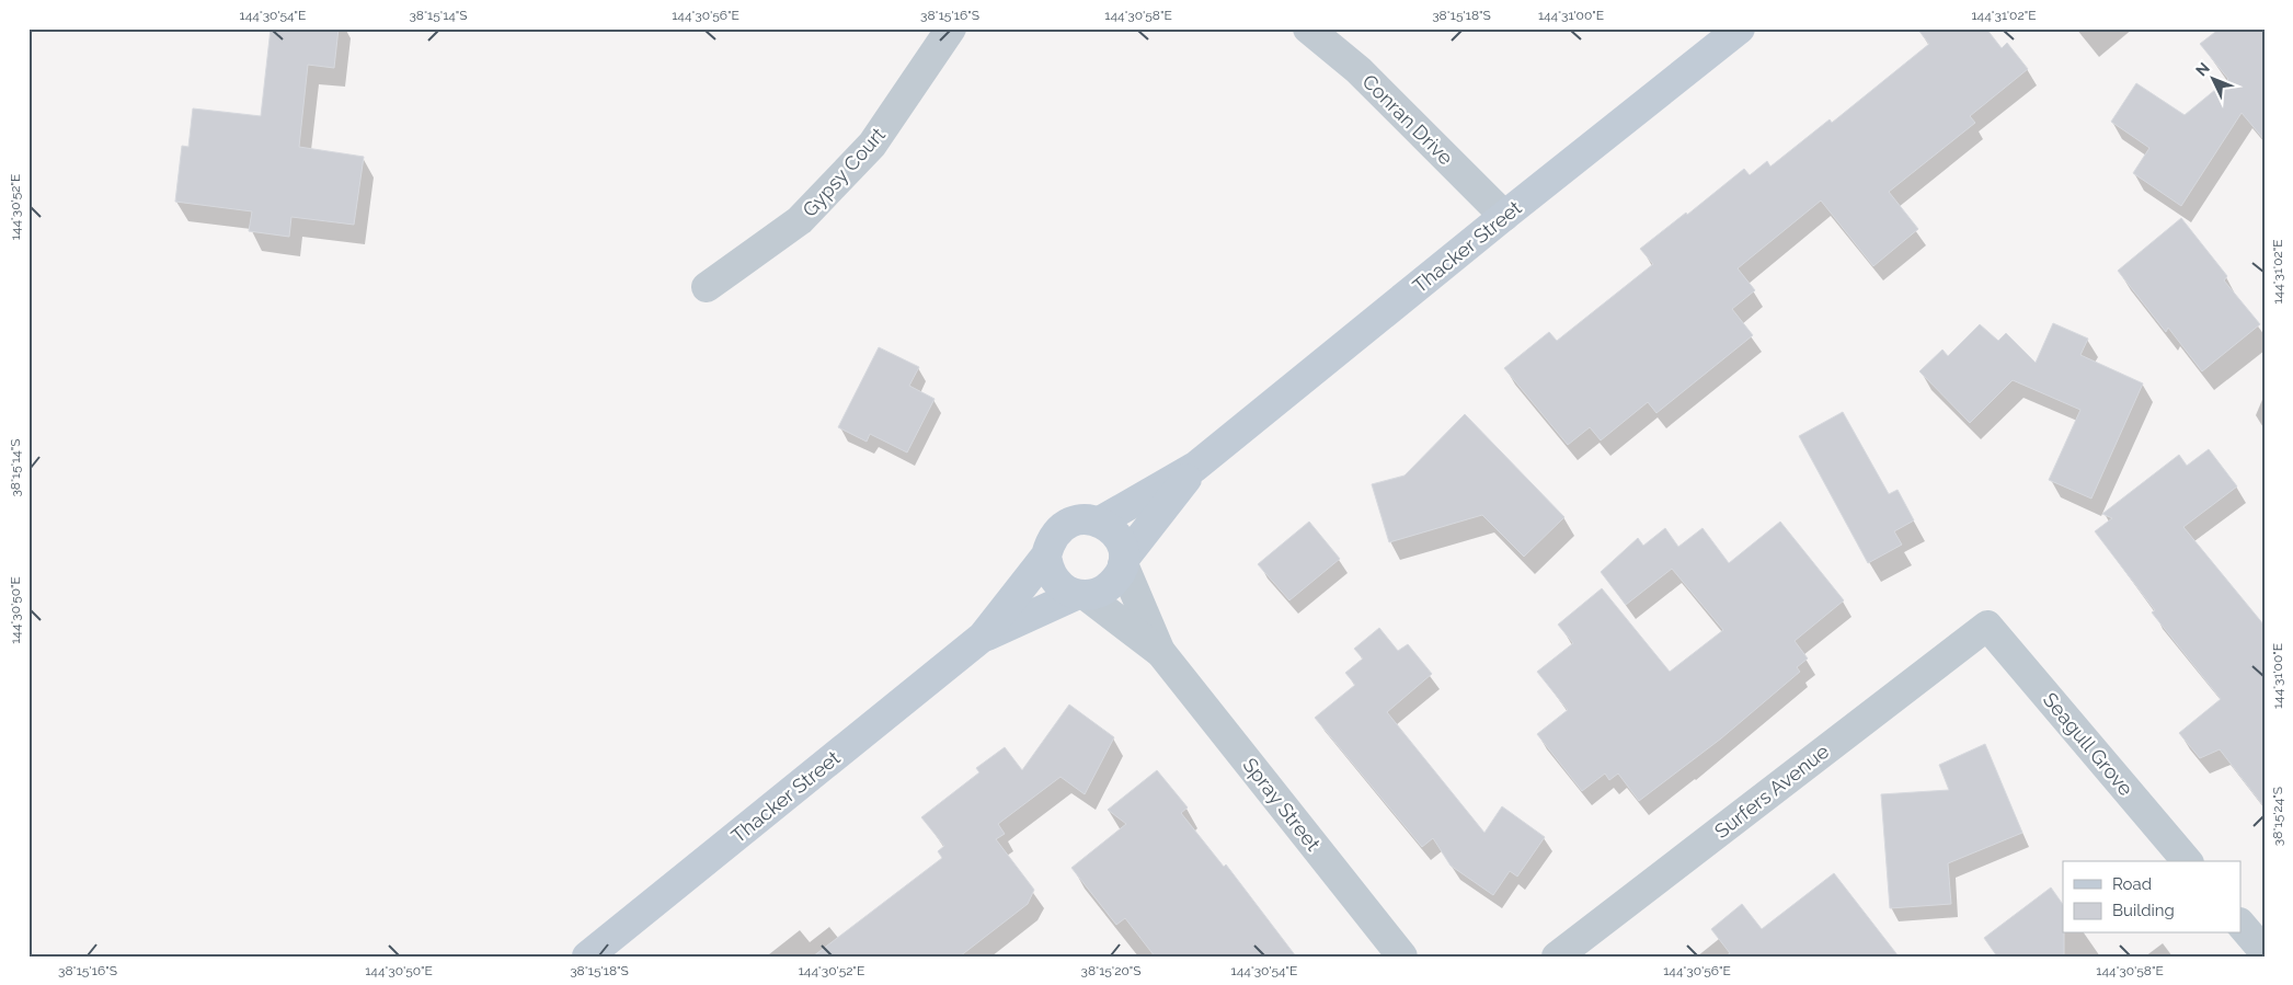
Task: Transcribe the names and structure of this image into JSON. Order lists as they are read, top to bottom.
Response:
{
  "streets": {
    "street": [
      "Conran Drive",
      "Gypsy Court",
      "Thacker Street",
      "Seagull Grove",
      "Surfers Avenue",
      "Spray Street"
    ]
  },
  "crossings": [
    ["Conran Drive", "Thacker Street"],
    ["Thacker Street", "Spray Street"],
    ["Seagull Grove", "Surfers Avenue"]
  ],
  "legend": ["Road", "Building"],
  "north": "top left",
  "coordinates": [
    "144°30'54\"E",
    "38°15'14\"S",
    "144°30'56\"E",
    "38°15'16\"S",
    "144°30'58\"E",
    "38°15'18\"S",
    "144°31'00\"E",
    "144°31'02\"E",
    "144°30'52\"E",
    "144°30'50\"E",
    "38°15'24\"S",
    "38°15'20\"S"
  ]
}
